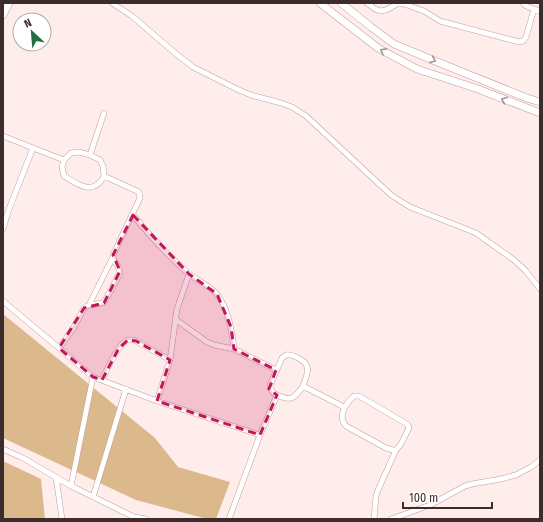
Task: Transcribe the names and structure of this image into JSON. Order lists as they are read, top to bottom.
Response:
{
  "scale_bar": "100 m",
  "north": "top left"
}
